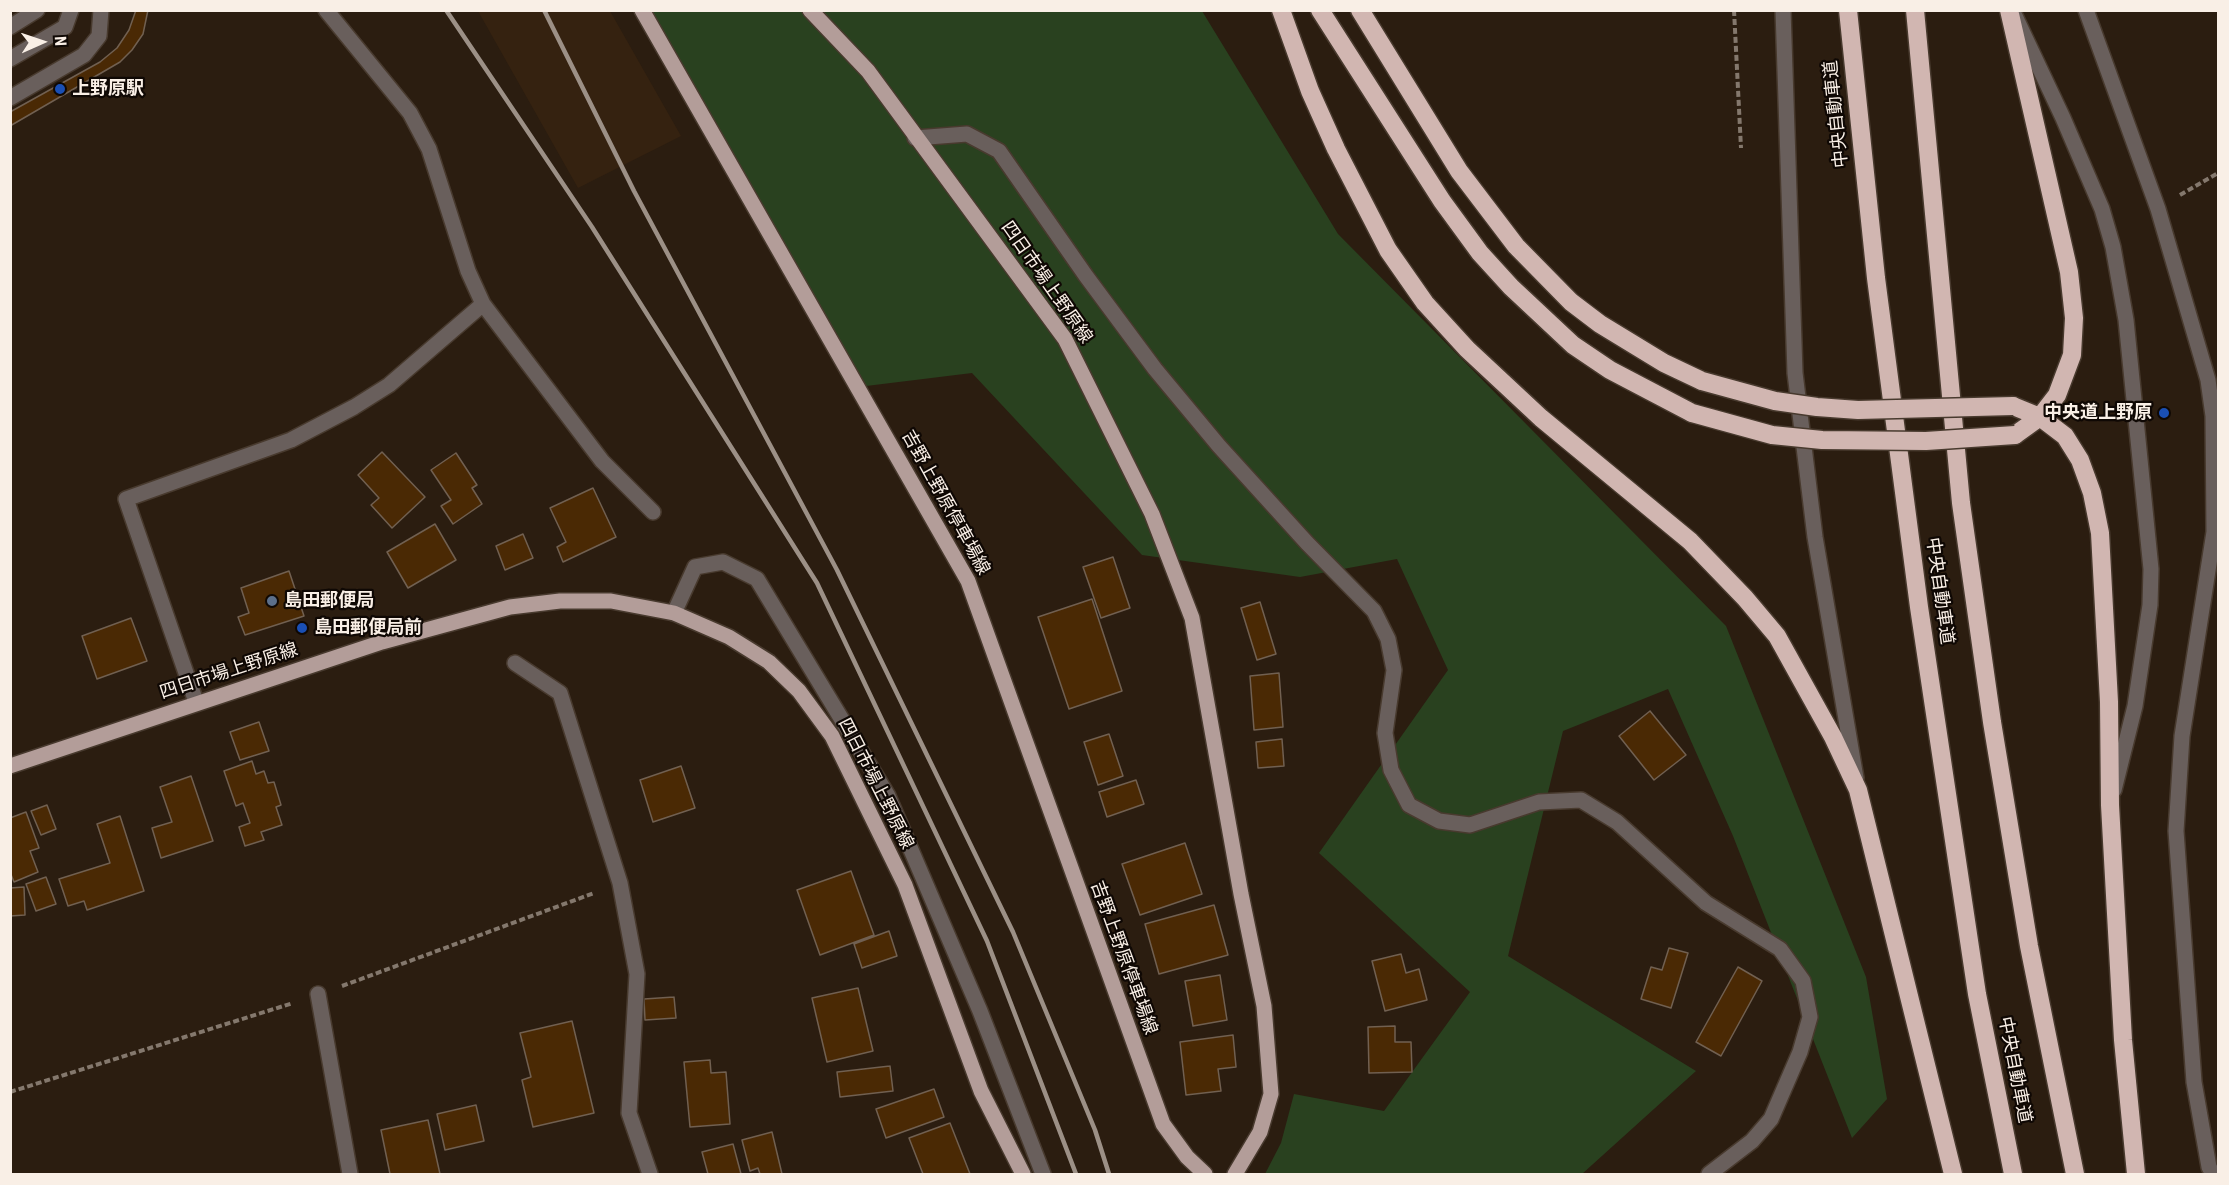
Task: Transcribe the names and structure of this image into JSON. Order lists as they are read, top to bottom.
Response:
{
  "streets": {
    "highway": ["中央自動車道"],
    "main road": ["四日市場上野原線", "吉野上野原停車場線"]
  },
  "places": [
    "上野原駅",
    "中央道上野原",
    "島田郵便局",
    "島田郵便局前"
  ],
  "north": "right"
}
